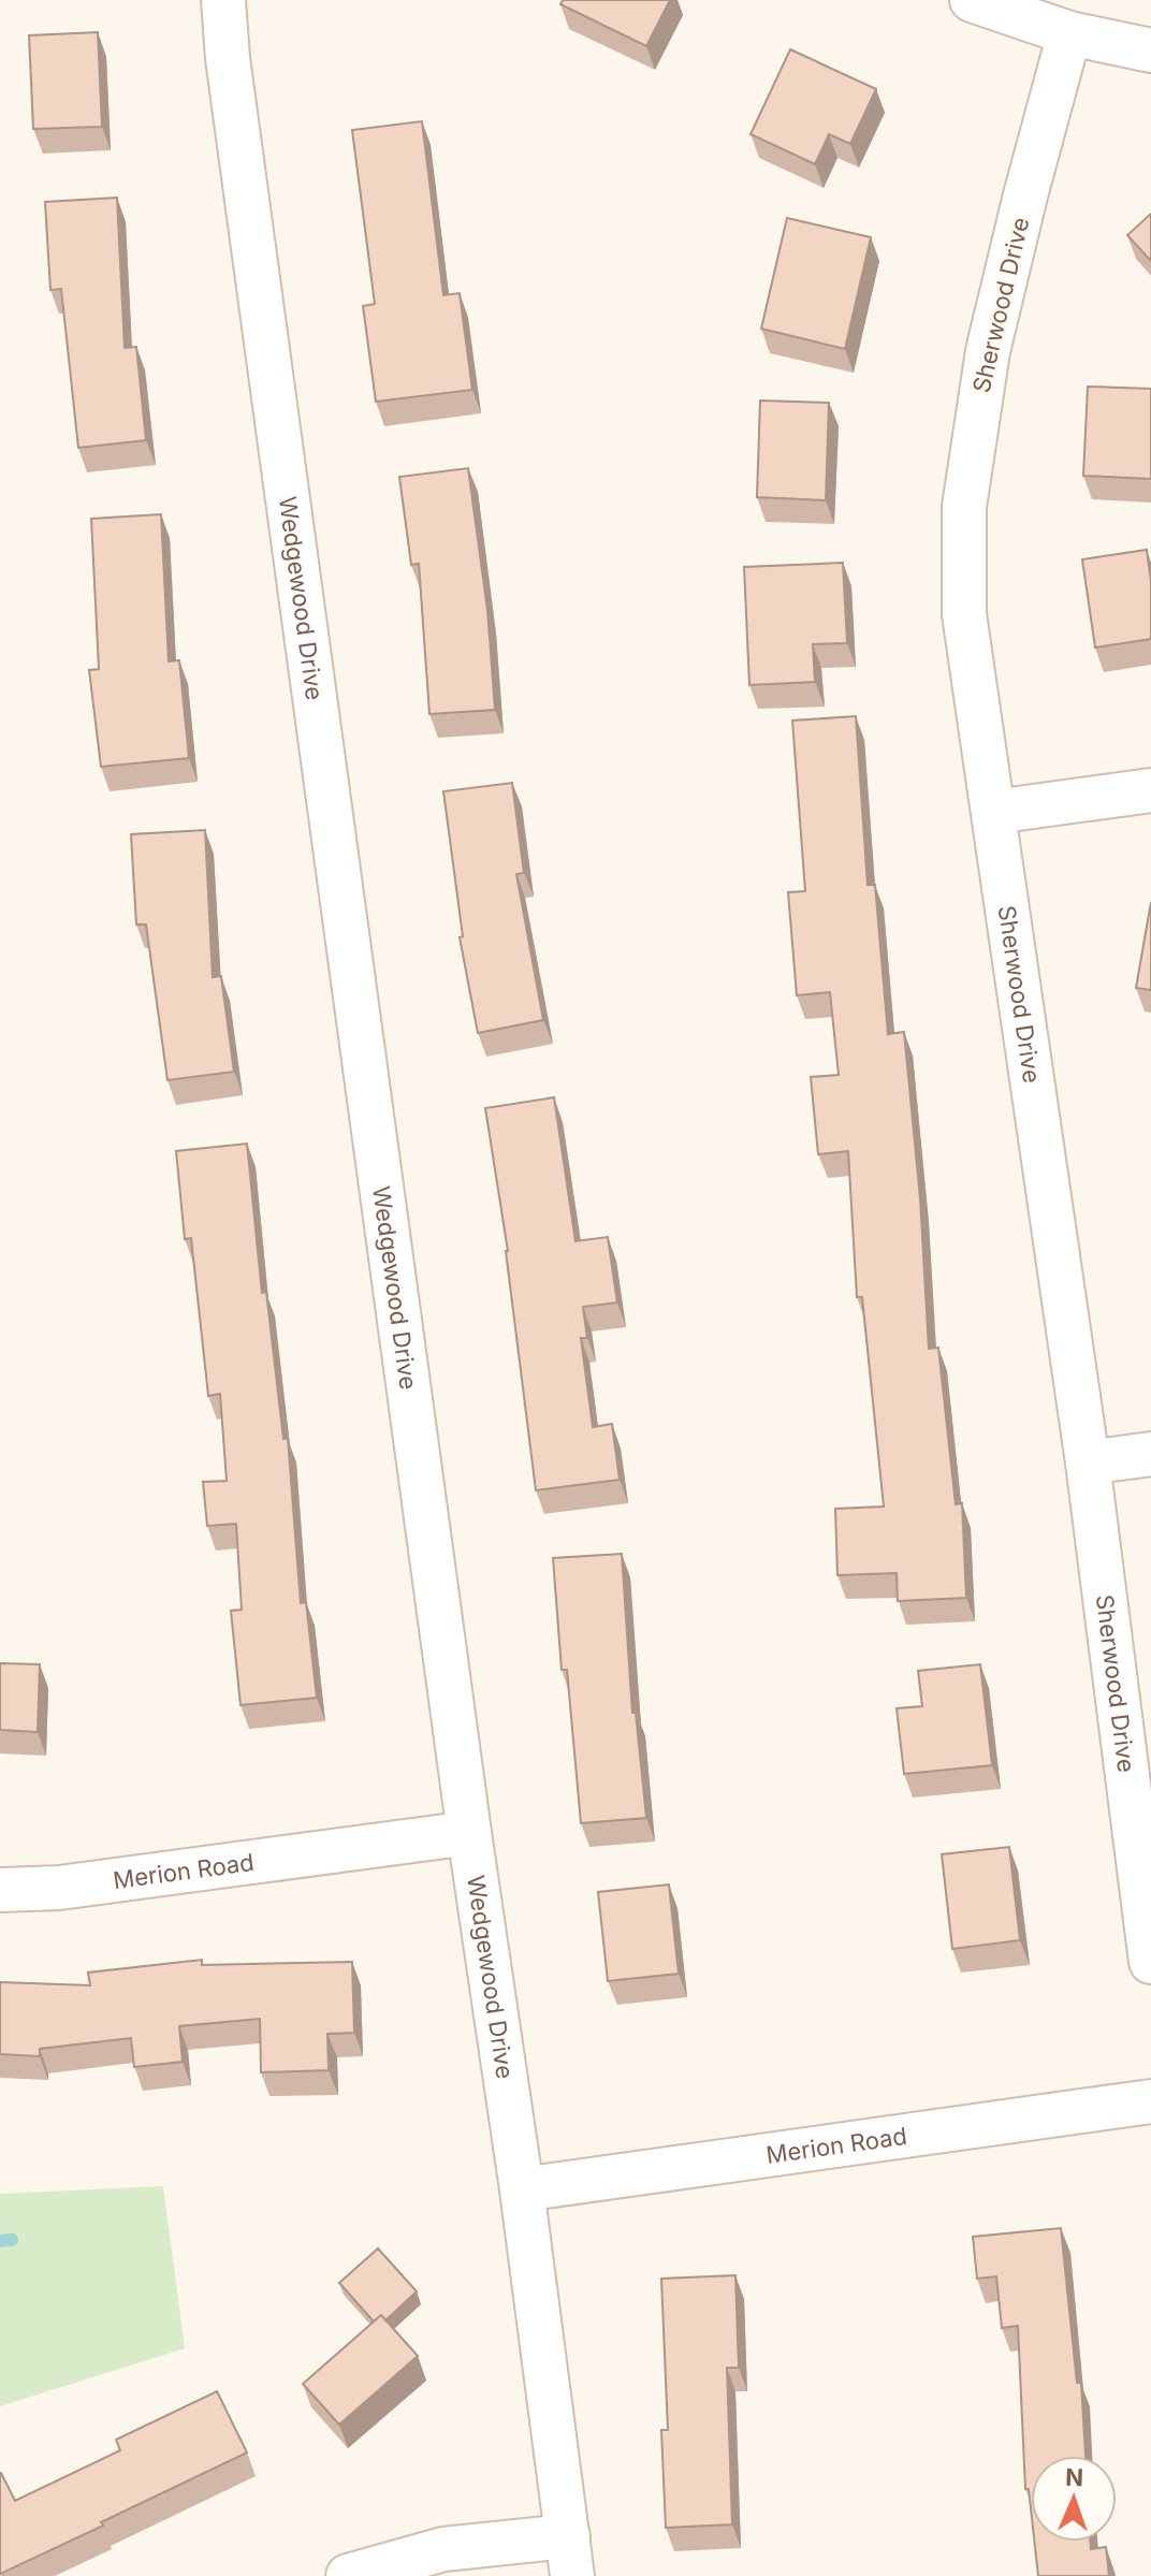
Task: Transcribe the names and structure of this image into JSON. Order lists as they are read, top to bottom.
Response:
{
  "streets": {
    "street": ["Sherwood Drive", "Wedgewood Drive", "Merion Road"]
  },
  "crossings": [
    ["Wedgewood Drive", "Merion Road"]
  ],
  "north": "top"
}
